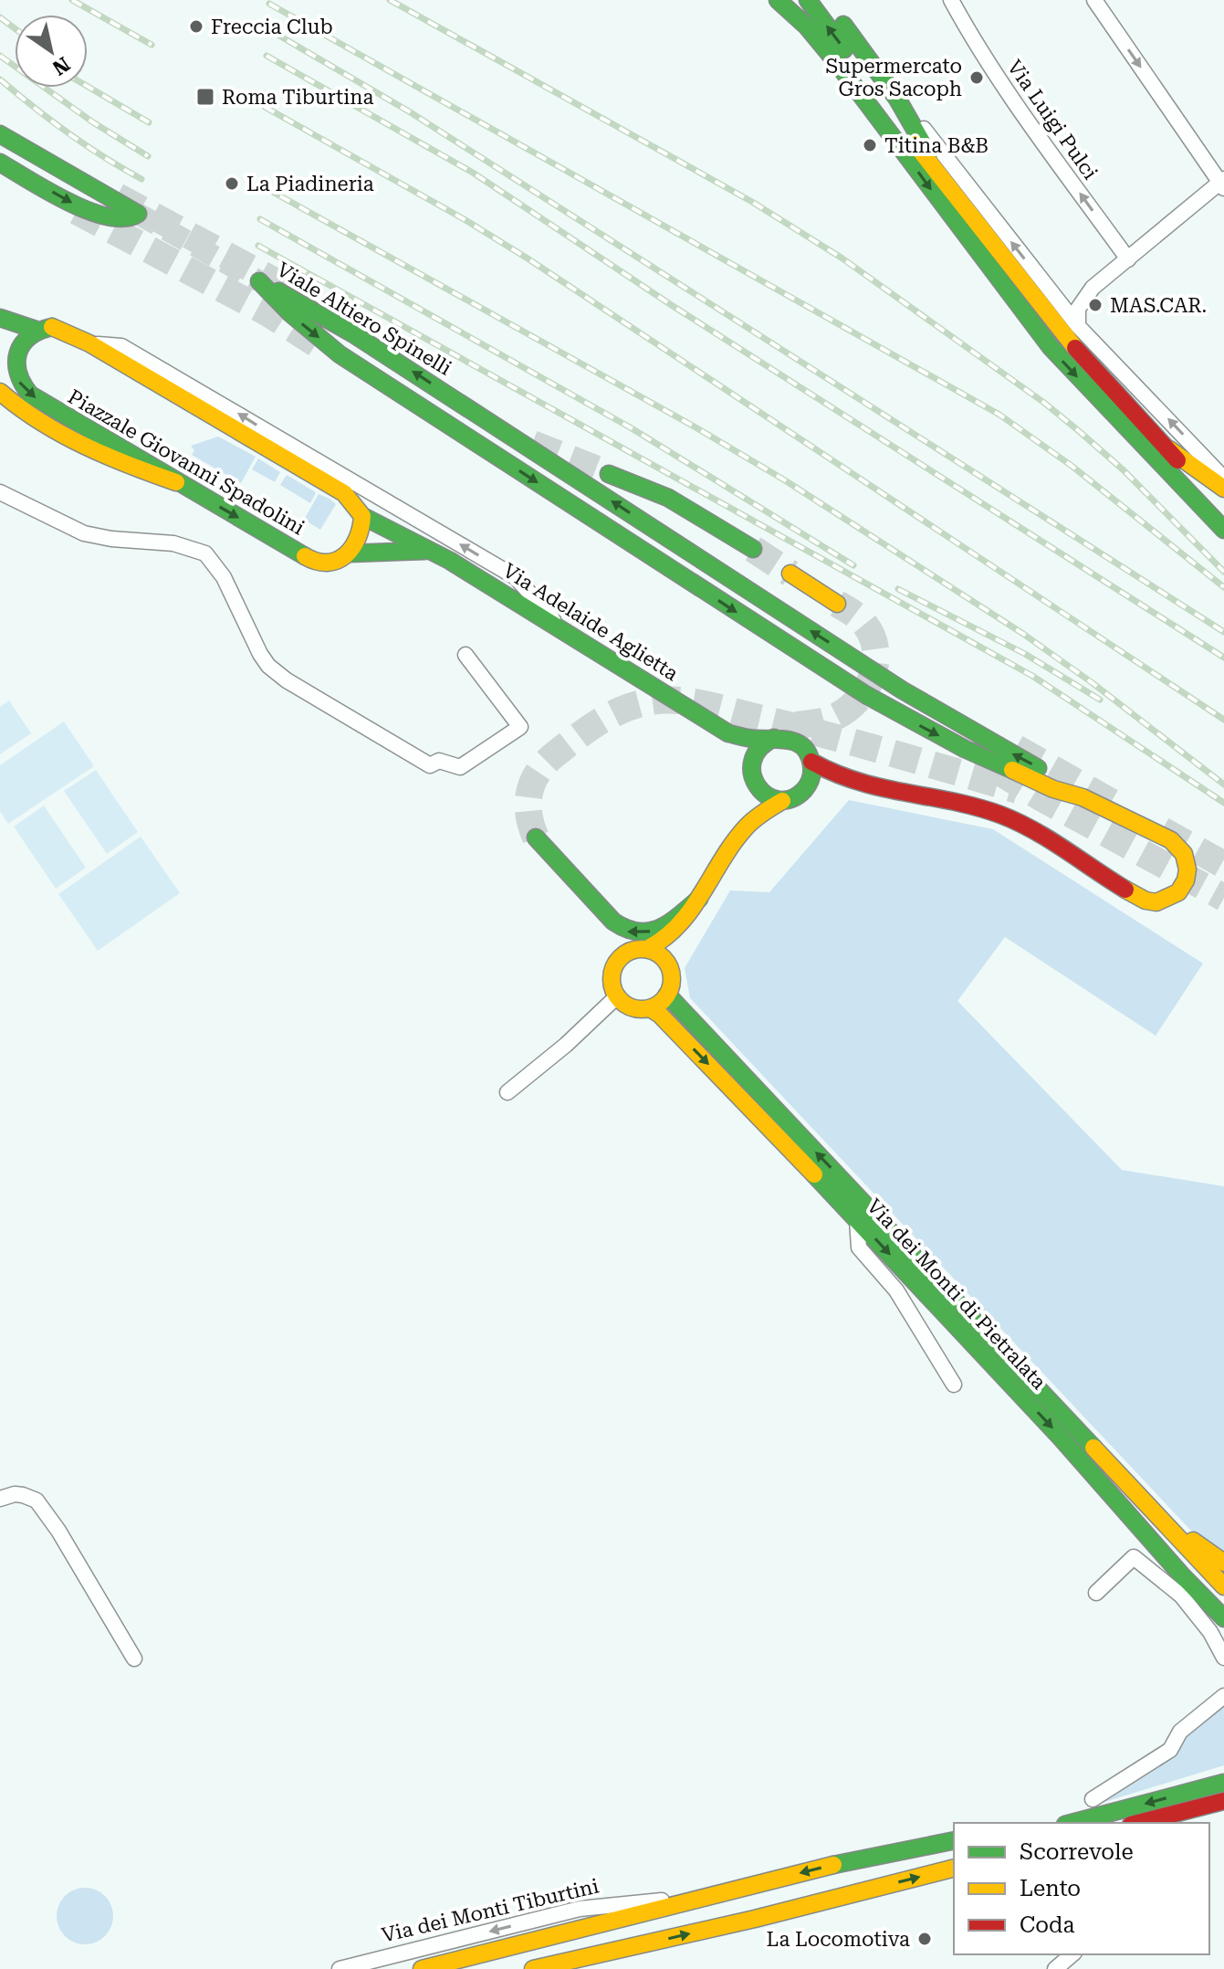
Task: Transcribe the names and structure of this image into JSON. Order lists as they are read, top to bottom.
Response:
{
  "streets": {
    "main road": [
      "Viale Altiero Spinelli",
      "Piazzale Giovanni Spadolini",
      "Via Adelaide Aglietta",
      "Via dei Monti di Pietralata",
      "Via dei Monti Tiburtini"
    ],
    "street": ["Via Luigi Pulci"]
  },
  "crossings": [
    ["Viale Altiero Spinelli", "Via Adelaide Aglietta"],
    ["Piazzale Giovanni Spadolini", "Via Adelaide Aglietta"]
  ],
  "places": {
    "other": [
      "Freccia Club",
      "Supermercato Gros Sacoph",
      "Titina B&B",
      "La Piadineria",
      "MAS.CAR.",
      "La Locomotiva"
    ],
    "transit": ["Roma Tiburtina"]
  },
  "legend": ["Scorrevole", "Lento", "Coda"],
  "north": "bottom right"
}
